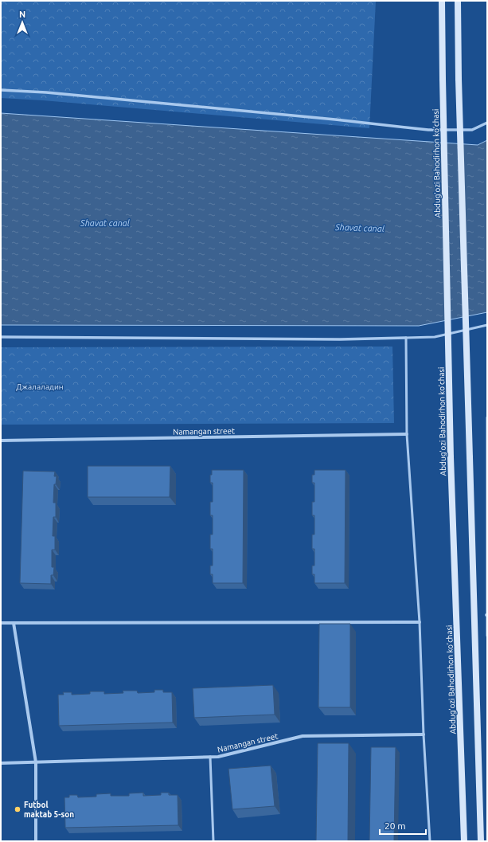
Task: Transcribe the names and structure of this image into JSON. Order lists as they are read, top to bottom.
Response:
{
  "streets": {
    "main road": ["Abdug’ozi Bahodirhon ko’chasi"],
    "street": ["Namangan street"]
  },
  "water": ["Shavat canal"],
  "parks": ["Джалаладин"],
  "places": ["Futbol maktab 5-son"],
  "scale_bar": "20 m",
  "north": "top"
}
